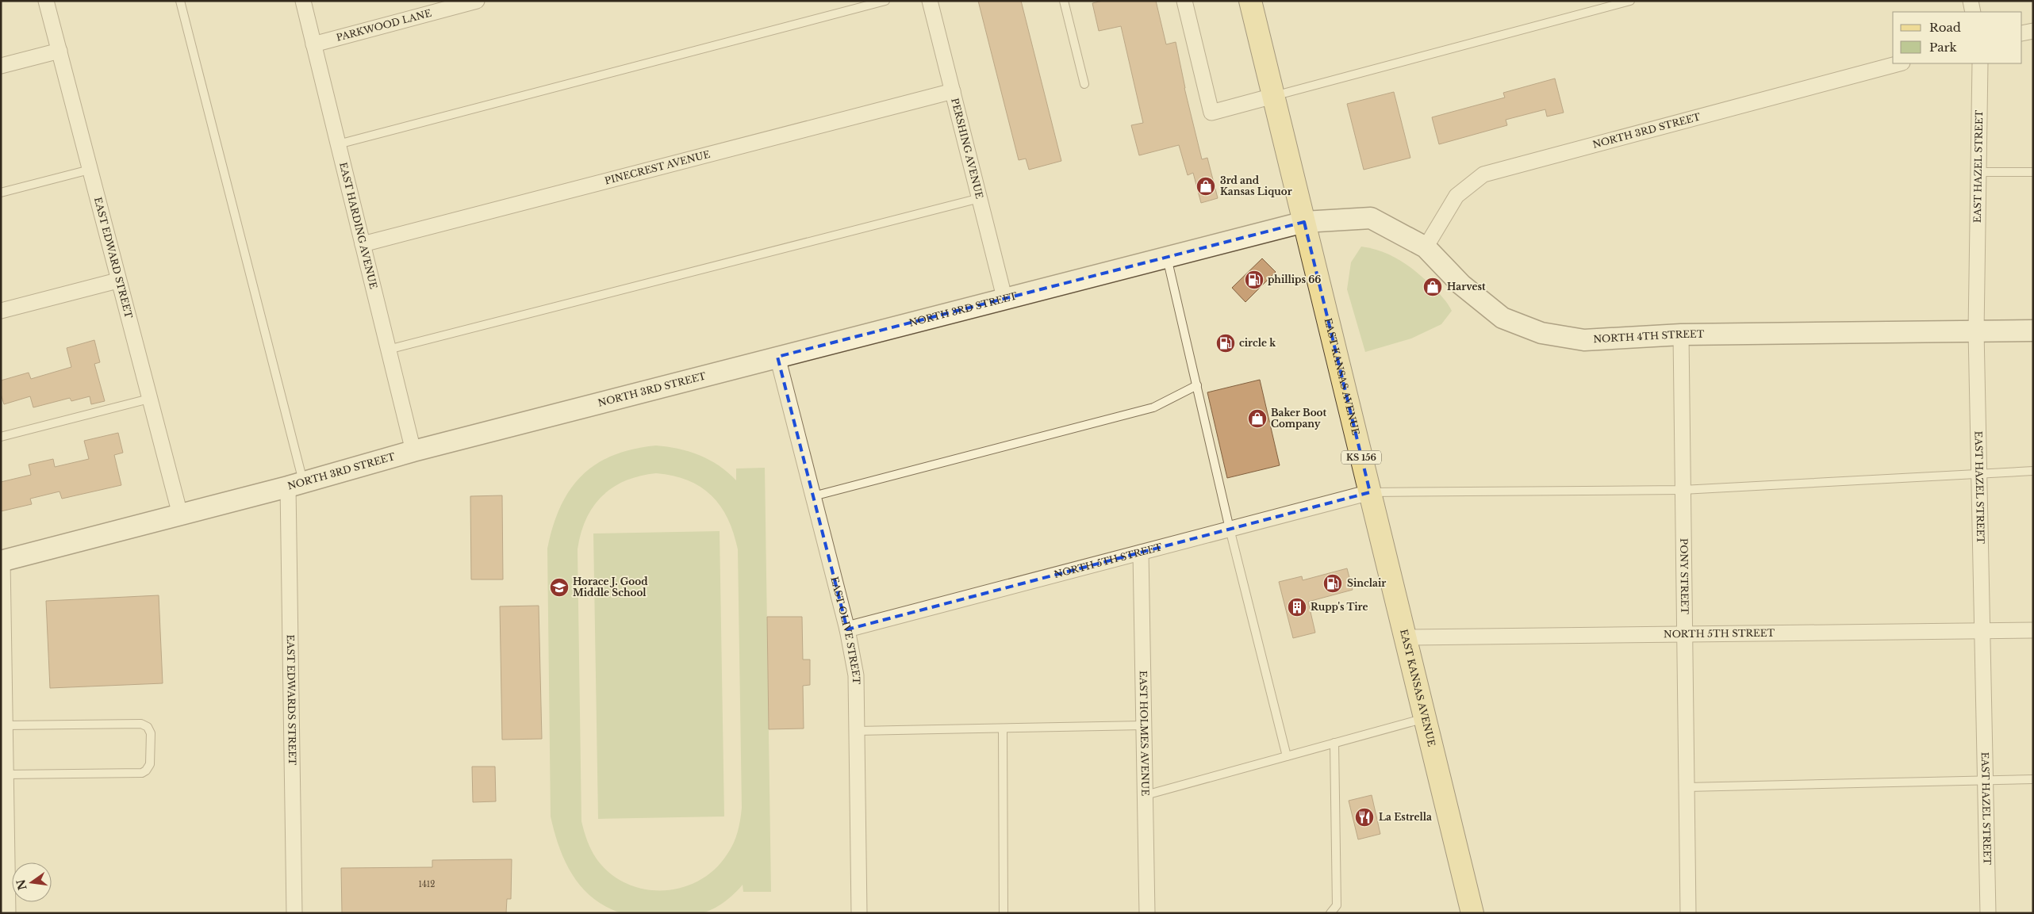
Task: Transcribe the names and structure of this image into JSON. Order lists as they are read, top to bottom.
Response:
{
  "streets": {
    "main road": [
      "NORTH 3RD STREET",
      "NORTH 4TH STREET",
      "EAST KANSAS AVENUE",
      "KS 156"
    ],
    "street": [
      "PARKWOOD LANE",
      "PERSHING AVENUE",
      "EAST HAZEL STREET",
      "PINECREST AVENUE",
      "EAST HARDING AVENUE",
      "EAST EDWARD STREET",
      "NORTH 5TH STREET",
      "PONY STREET",
      "EAST OLIVE STREET",
      "EAST EDWARDS STREET",
      "EAST HOLMES AVENUE"
    ]
  },
  "crossings": [
    ["PARKWOOD LANE", "EAST HARDING AVENUE"],
    ["NORTH 3RD STREET", "PERSHING AVENUE"],
    ["NORTH 3RD STREET", "EAST HARDING AVENUE"],
    ["NORTH 3RD STREET", "EAST EDWARD STREET"],
    ["NORTH 3RD STREET", "NORTH 4TH STREET"],
    ["NORTH 3RD STREET", "EAST KANSAS AVENUE"],
    ["NORTH 3RD STREET", "EAST OLIVE STREET"],
    ["NORTH 3RD STREET", "EAST EDWARDS STREET"],
    ["PERSHING AVENUE", "PINECREST AVENUE"],
    ["EAST HAZEL STREET", "NORTH 4TH STREET"],
    ["EAST HAZEL STREET", "NORTH 5TH STREET"],
    ["PINECREST AVENUE", "EAST HARDING AVENUE"],
    ["NORTH 4TH STREET", "EAST KANSAS AVENUE"],
    ["NORTH 4TH STREET", "PONY STREET"],
    ["EAST KANSAS AVENUE", "NORTH 5TH STREET"],
    ["NORTH 5TH STREET", "PONY STREET"],
    ["NORTH 5TH STREET", "EAST OLIVE STREET"],
    ["NORTH 5TH STREET", "EAST HOLMES AVENUE"]
  ],
  "places": {
    "shop": ["3rd and Kansas Liquor", "Harvest", "Baker Boot Company"],
    "fuel station": ["phillips 66", "circle k", "Sinclair"],
    "school or university": ["Horace J. Good Middle School"],
    "building": ["Rupp's Tire"],
    "restaurant": ["La Estrella"]
  },
  "house_numbers": ["1412"],
  "legend": ["Road", "Park"],
  "north": "left"
}
